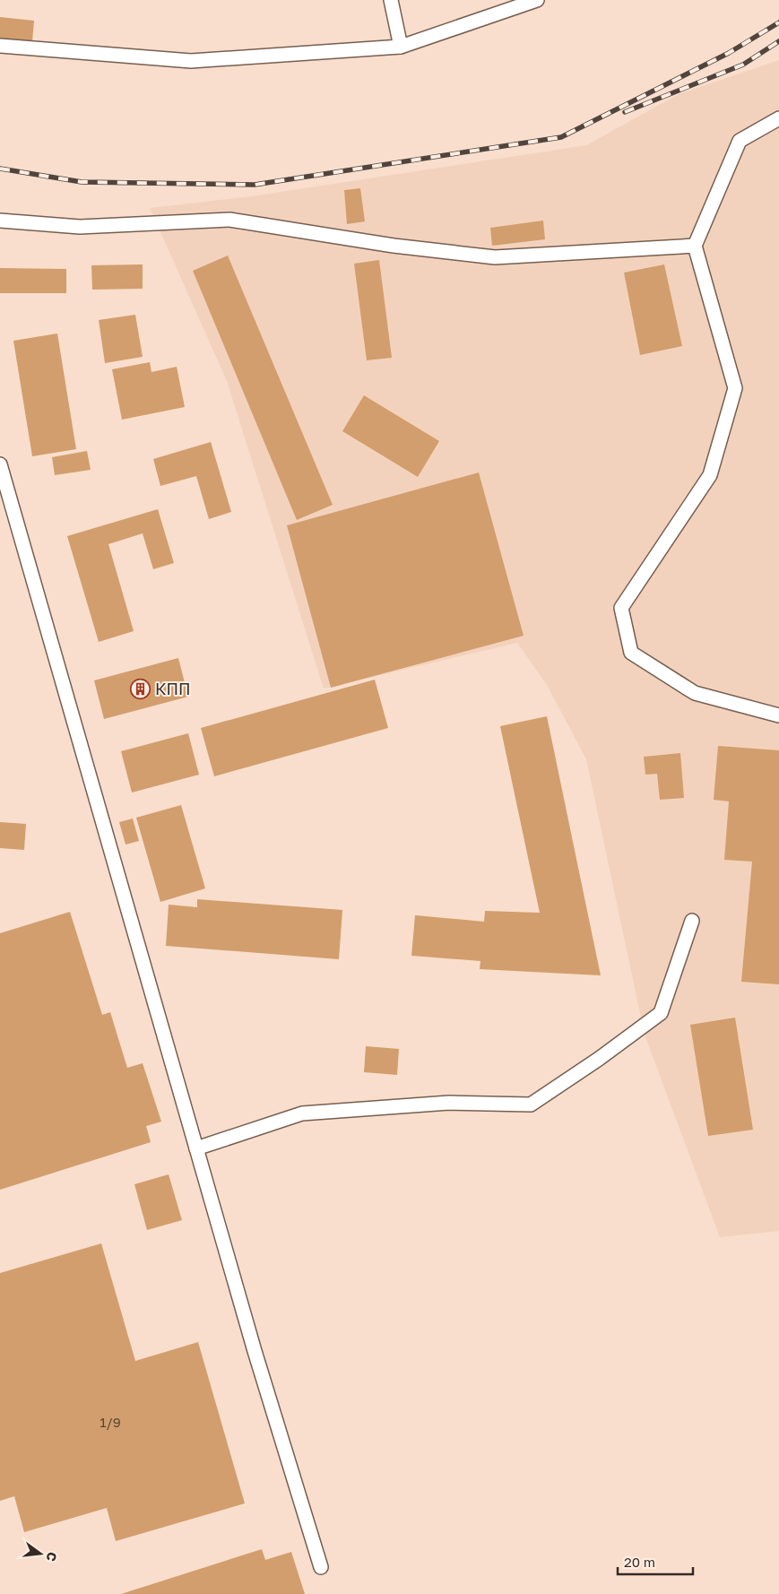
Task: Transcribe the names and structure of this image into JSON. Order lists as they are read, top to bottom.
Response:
{
  "places": {
    "building": ["КПП"]
  },
  "house_numbers": ["1/9"],
  "scale_bar": "20 m",
  "north": "right"
}
